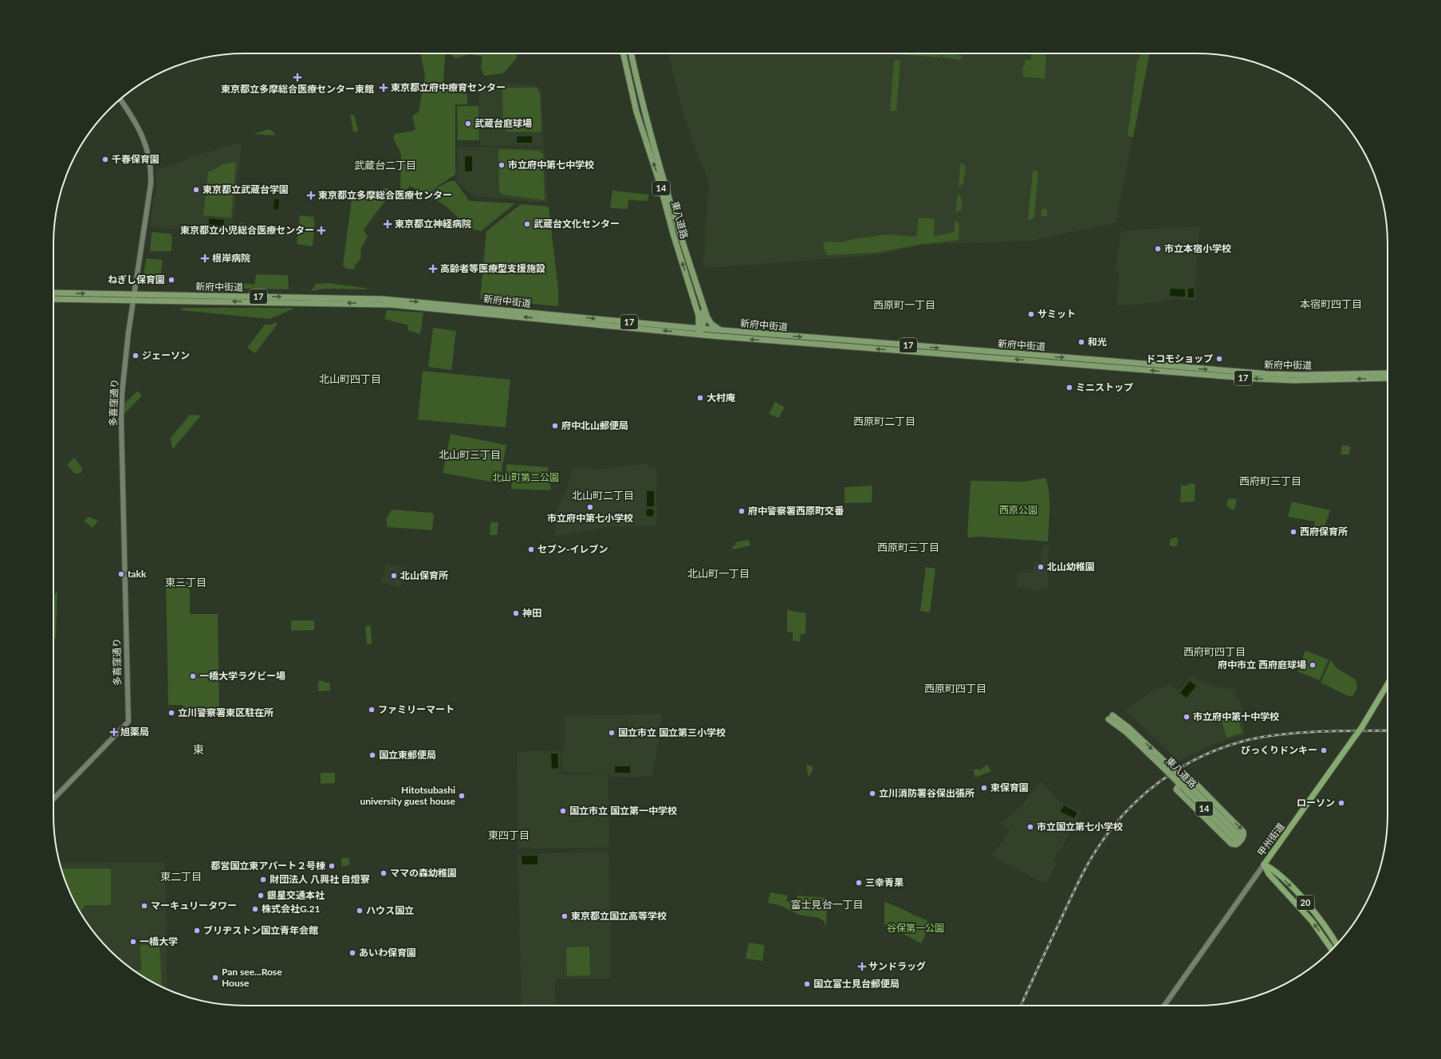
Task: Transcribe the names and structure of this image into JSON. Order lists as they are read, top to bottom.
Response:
{
  "streets": {
    "highway": ["甲州街道", "20"],
    "main road": [
      "14",
      "東八道路",
      "新府中街道",
      "17",
      "多喜窪通り"
    ]
  },
  "crossings": [
    ["東八道路", "新府中街道"],
    ["新府中街道", "多喜窪通り"],
    ["甲州街道", "20"]
  ],
  "districts": [
    "武蔵台二丁目",
    "本宿町四丁目",
    "西原町一丁目",
    "北山町四丁目",
    "西原町二丁目",
    "北山町三丁目",
    "西府町三丁目",
    "北山町二丁目",
    "西原町三丁目",
    "北山町一丁目",
    "東三丁目",
    "西府町四丁目",
    "西原町四丁目",
    "東",
    "東四丁目",
    "東二丁目",
    "富士見台一丁目"
  ],
  "parks": ["北山町第二公園", "西原公園", "谷保第一公園"],
  "places": {
    "health": [
      "東京都立多摩総合医療センター東館",
      "東京都立府中療育センター",
      "東京都立多摩総合医療センター",
      "東京都立神経病院",
      "東京都立小児総合医療センター",
      "根岸病院",
      "高齢者等医療型支援施設",
      "旭薬局",
      "サンドラッグ"
    ],
    "other": [
      "武蔵台庭球場",
      "千春保育園",
      "市立府中第七中学校",
      "東京都立武蔵台学園",
      "武蔵台文化センター",
      "市立本宿小学校",
      "ねぎし保育園",
      "サミット",
      "和光",
      "ジェーソン",
      "ドコモショップ",
      "ミニストップ",
      "大村庵",
      "府中北山郵便局",
      "市立府中第七小学校",
      "府中警察署西原町交番",
      "西府保育所",
      "セブン-イレブン",
      "北山幼稚園",
      "takk",
      "北山保育所",
      "神田",
      "府中市立 西府庭球場",
      "一橋大学ラグビー場",
      "ファミリーマート",
      "立川警察署東区駐在所",
      "市立府中第十中学校",
      "国立市立 国立第三小学校",
      "びっくりドンキー",
      "国立東郵便局",
      "束保育園",
      "立川消防署谷保出張所",
      "Hitotsubashi university guest house",
      "ローソン",
      "国立市立 国立第一中学校",
      "市立国立第七小学校",
      "都営国立東アパート２号棟",
      "ママの森幼稚園",
      "財団法人 八興社 自燈寮",
      "三幸青果",
      "銀星交通本社",
      "マーキュリータワー",
      "株式会社G.21",
      "ハウス国立",
      "東京都立国立高等学校",
      "ブリヂストン国立青年会館",
      "一橋大学",
      "あいわ保育園",
      "Pan see...Rose House",
      "国立富士見台郵便局"
    ]
  }
}
